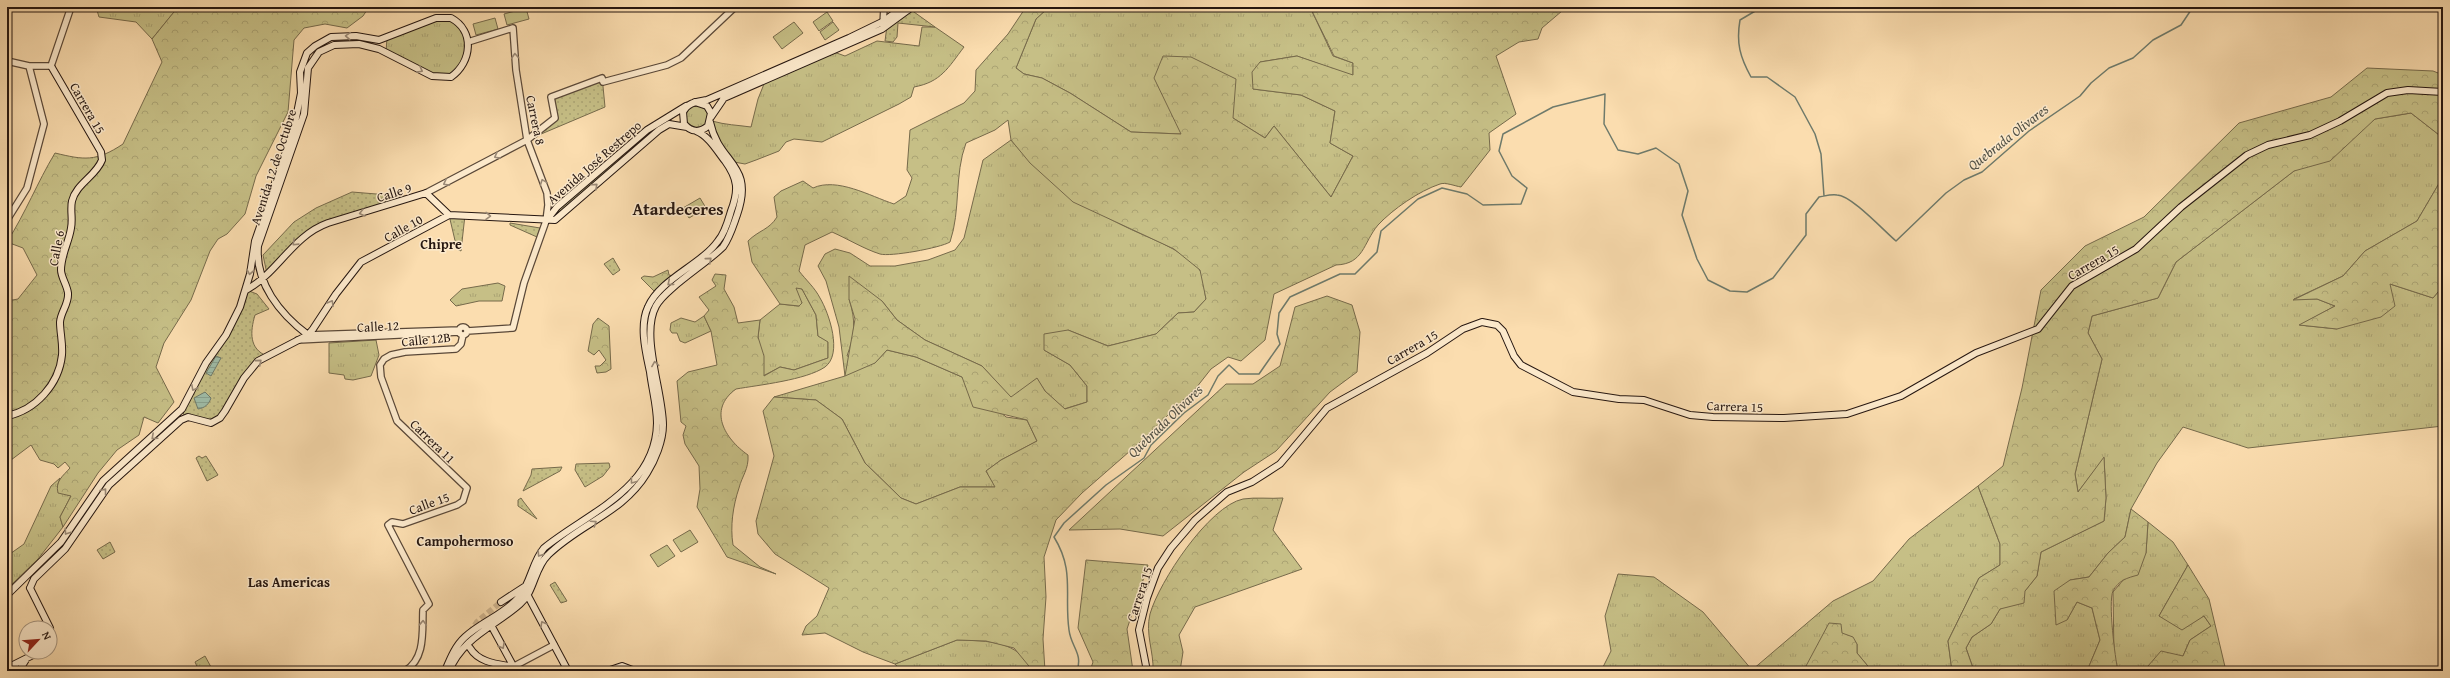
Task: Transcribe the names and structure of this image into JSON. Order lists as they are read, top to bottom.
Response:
{
  "streets": {
    "main road": [
      "Carrera 15",
      "Avenida José Restrepo",
      "Avenida 12 de Octubre",
      "Calle 9",
      "Calle 10",
      "Calle 6"
    ],
    "street": [
      "Carrera 8",
      "Calle 12",
      "Calle 12B",
      "Carrera 11",
      "Calle 15"
    ]
  },
  "crossings": [
    ["Carrera 15", "Calle 6"],
    ["Carrera 8", "Avenida José Restrepo"],
    ["Carrera 8", "Avenida 12 de Octubre"],
    ["Carrera 8", "Calle 9"],
    ["Carrera 8", "Calle 10"],
    ["Carrera 8", "Calle 12"],
    ["Avenida José Restrepo", "Calle 10"],
    ["Avenida 12 de Octubre", "Calle 9"],
    ["Avenida 12 de Octubre", "Calle 10"],
    ["Avenida 12 de Octubre", "Calle 12"],
    ["Calle 10", "Calle 12"],
    ["Calle 12", "Calle 12B"],
    ["Calle 12B", "Carrera 11"],
    ["Carrera 11", "Calle 15"]
  ],
  "one_way": ["Calle 9", "Calle 10"],
  "districts": [
    "Atardeceres",
    "Chipre",
    "Campohermoso",
    "Las Americas"
  ],
  "water": ["Quebrada Olivares"],
  "north": "top right"
}
